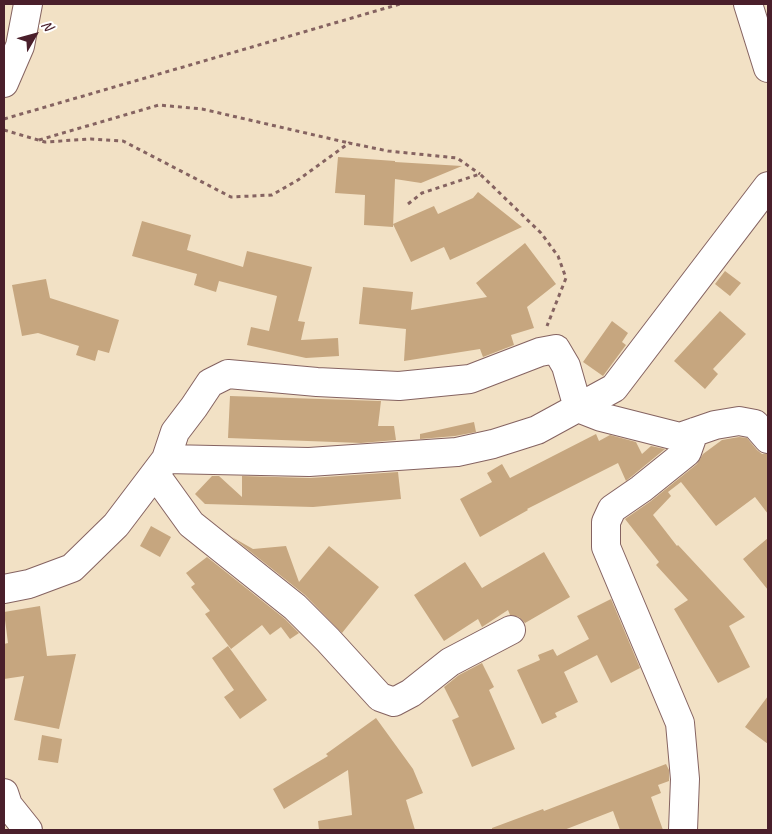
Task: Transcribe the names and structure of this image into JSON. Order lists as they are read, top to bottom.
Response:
{
  "north": "top right"
}
